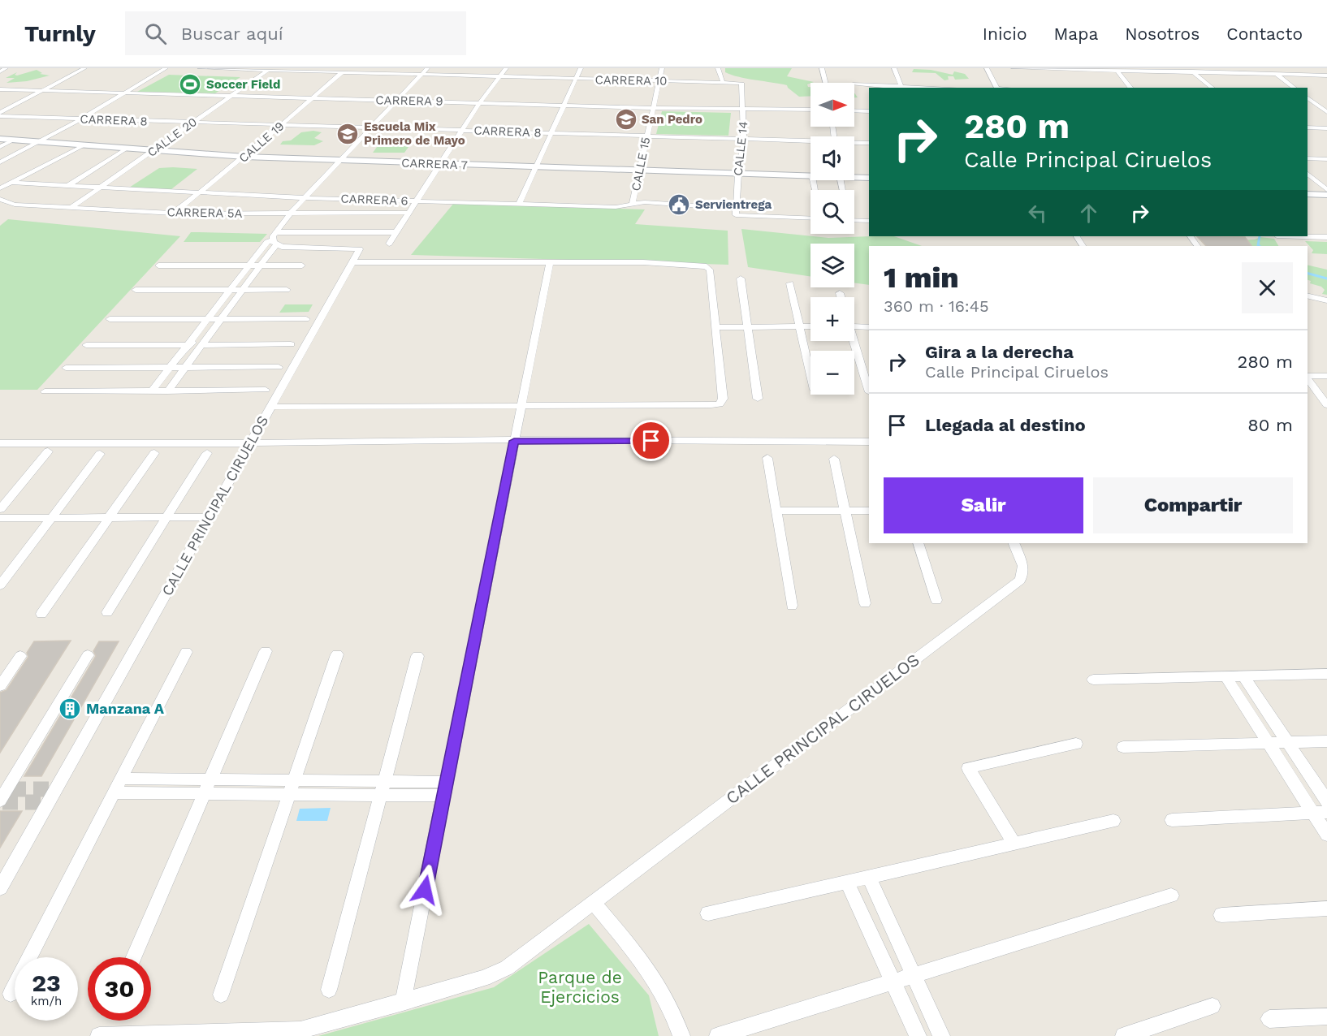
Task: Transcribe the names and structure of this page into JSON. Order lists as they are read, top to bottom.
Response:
{
  "streets": {
    "street": [
      "CARRERA 10",
      "CARRERA 9",
      "CARRERA 8",
      "CALLE 20",
      "CALLE 19",
      "CALLE 14",
      "CARRERA 7",
      "CALLE 15",
      "CARRERA 6",
      "CARRERA 5A",
      "CALLE PRINCIPAL CIRUELOS"
    ]
  },
  "crossings": [
    ["CARRERA 10", "CALLE 20"],
    ["CARRERA 10", "CALLE 19"],
    ["CARRERA 10", "CALLE 14"],
    ["CARRERA 10", "CALLE 15"],
    ["CARRERA 9", "CALLE 20"],
    ["CARRERA 9", "CALLE 19"],
    ["CARRERA 9", "CALLE 14"],
    ["CARRERA 9", "CALLE 15"],
    ["CARRERA 8", "CALLE 20"],
    ["CARRERA 8", "CALLE 19"],
    ["CARRERA 8", "CALLE 14"],
    ["CARRERA 8", "CALLE 15"],
    ["CALLE 20", "CARRERA 7"],
    ["CALLE 20", "CARRERA 6"],
    ["CALLE 20", "CARRERA 5A"],
    ["CALLE 19", "CARRERA 7"],
    ["CALLE 19", "CARRERA 6"],
    ["CALLE 19", "CARRERA 5A"],
    ["CALLE 14", "CARRERA 7"],
    ["CALLE 14", "CARRERA 6"],
    ["CARRERA 7", "CALLE 15"],
    ["CALLE 15", "CARRERA 6"]
  ],
  "parks": ["Parque de Ejercicios"],
  "places": {
    "sports": ["Soccer Field"],
    "school or university": ["San Pedro", "Escuela Mix Primero de Mayo"],
    "public building": ["Servientrega"],
    "building": ["Manzana A"]
  },
  "north": "right",
  "page": {
    "header": "Turnly",
    "search": "Buscar aquí",
    "nav": [
      "Inicio",
      "Mapa",
      "Nosotros",
      "Contacto"
    ],
    "map_buttons": ["+", "−"],
    "turn": ["280 m", "Calle Principal Ciruelos"],
    "heading": ["1 min", "360 m · 16:45"],
    "list": [
      {
        "name": "Gira a la derecha",
        "note": "Calle Principal Ciruelos",
        "value": "280 m"
      },
      {
        "name": "Llegada al destino",
        "value": "80 m"
      }
    ],
    "buttons": ["Salir", "Compartir"],
    "speed": "23 km/h",
    "limit": "30"
  }
}
